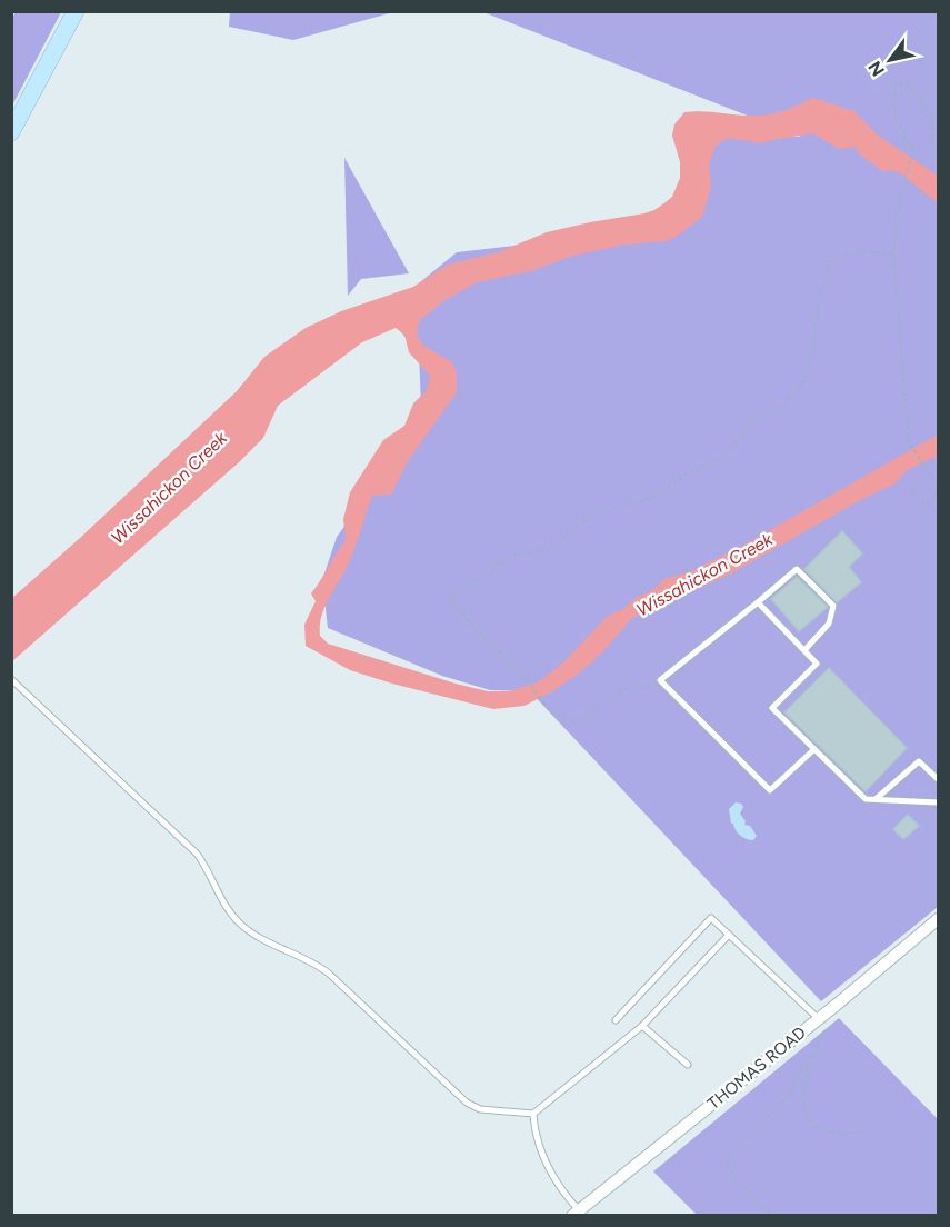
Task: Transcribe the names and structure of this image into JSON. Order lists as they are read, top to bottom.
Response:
{
  "streets": {
    "street": ["THOMAS ROAD"]
  },
  "water": ["Wissahickon Creek"],
  "north": "bottom left"
}
